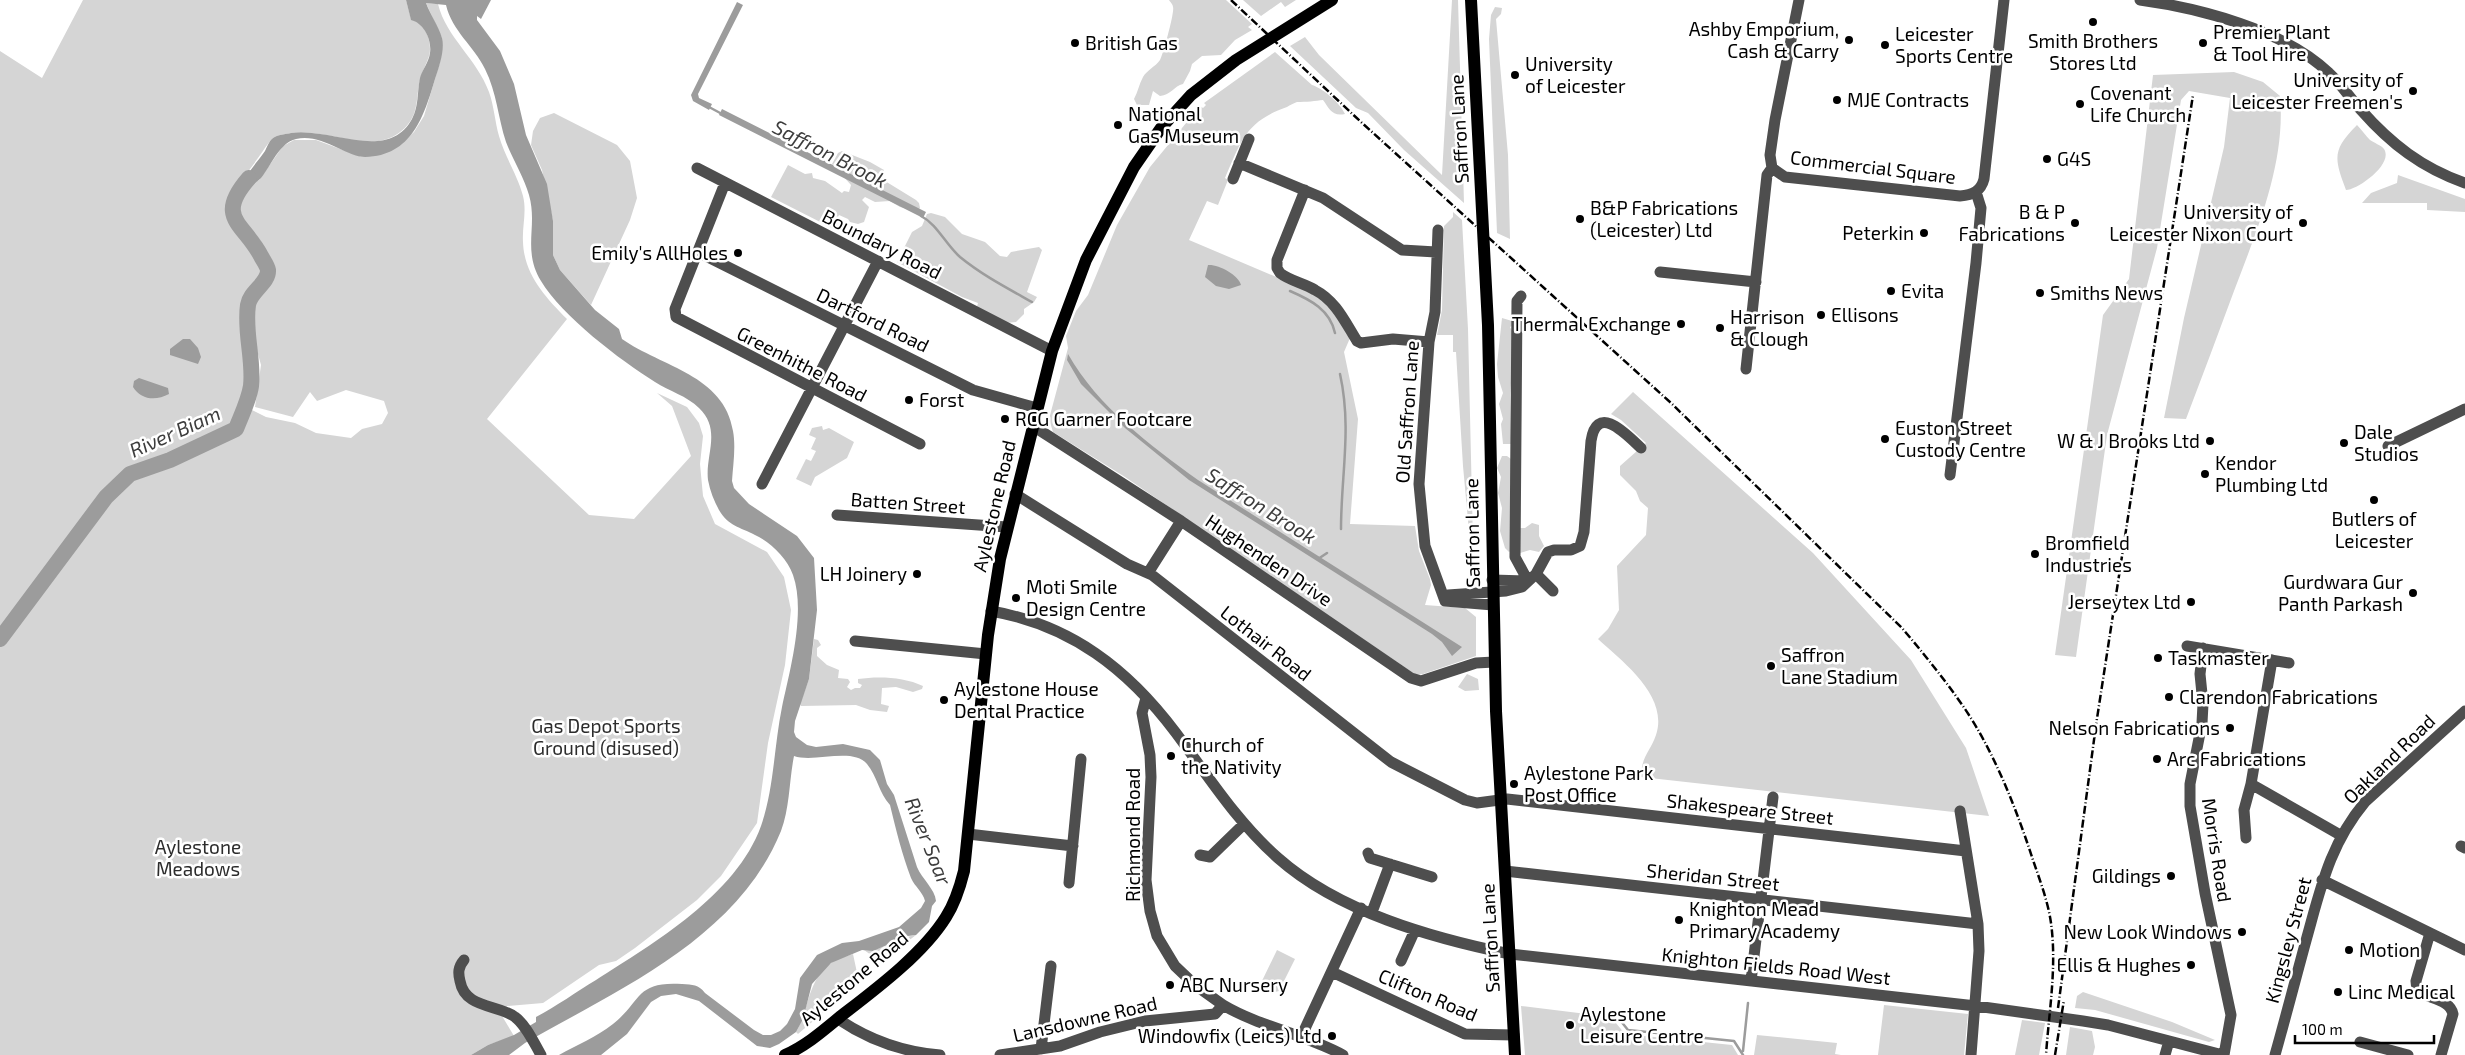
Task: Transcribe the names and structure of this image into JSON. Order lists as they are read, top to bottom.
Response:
{
  "streets": {
    "main road": ["Saffron Lane", "Aylestone Road"],
    "street": [
      "Commercial Square",
      "Boundary Road",
      "Dartford Road",
      "Greenhithe Road",
      "Old Saffron Lane",
      "Batten Street",
      "Hughenden Drive",
      "Lothair Road",
      "Oakland Road",
      "Shakespeare Street",
      "Richmond Road",
      "Morris Road",
      "Sheridan Street",
      "Kingsley Street",
      "Knighton Fields Road West",
      "Clifton Road",
      "Lansdowne Road"
    ]
  },
  "crossings": [
    ["Saffron Lane", "Old Saffron Lane"],
    ["Saffron Lane", "Hughenden Drive"],
    ["Saffron Lane", "Lothair Road"],
    ["Saffron Lane", "Shakespeare Street"],
    ["Saffron Lane", "Sheridan Street"],
    ["Saffron Lane", "Knighton Fields Road West"],
    ["Saffron Lane", "Clifton Road"],
    ["Boundary Road", "Aylestone Road"],
    ["Dartford Road", "Greenhithe Road"],
    ["Dartford Road", "Aylestone Road"],
    ["Batten Street", "Aylestone Road"],
    ["Aylestone Road", "Hughenden Drive"],
    ["Aylestone Road", "Lothair Road"],
    ["Aylestone Road", "Knighton Fields Road West"],
    ["Lothair Road", "Shakespeare Street"],
    ["Oakland Road", "Kingsley Street"],
    ["Richmond Road", "Knighton Fields Road West"],
    ["Richmond Road", "Lansdowne Road"],
    ["Morris Road", "Knighton Fields Road West"]
  ],
  "water": ["Saffron Brook", "River Biam", "River Soar"],
  "parks": ["Gas Depot Sports Ground (disused)", "Aylestone Meadows"],
  "places": [
    "Smith Brothers Stores Ltd",
    "Ashby Emporium, Cash & Carry",
    "British Gas",
    "Premier Plant & Tool Hire",
    "Leicester Sports Centre",
    "University of Leicester",
    "University of Leicester Freemen's",
    "MJE Contracts",
    "Covenant Life Church",
    "National Gas Museum",
    "G4S",
    "B&P Fabrications (Leicester) Ltd",
    "B & P Fabrications",
    "University of Leicester Nixon Court",
    "Peterkin",
    "Emily's AllHoles",
    "Evita",
    "Smiths News",
    "Ellisons",
    "Thermal Exchange",
    "Harrison & Clough",
    "Forst",
    "RCG Garner Footcare",
    "Euston Street Custody Centre",
    "W & J Brooks Ltd",
    "Dale Studios",
    "Kendor Plumbing Ltd",
    "Butlers of Leicester",
    "Bromfield Industries",
    "LH Joinery",
    "Gurdwara Gur Panth Parkash",
    "Moti Smile Design Centre",
    "Jerseytex Ltd",
    "Taskmaster",
    "Saffron Lane Stadium",
    "Clarendon Fabrications",
    "Aylestone House Dental Practice",
    "Nelson Fabrications",
    "Church of the Nativity",
    "Arc Fabrications",
    "Aylestone Park Post Office",
    "Gildings",
    "Knighton Mead Primary Academy",
    "New Look Windows",
    "Motion",
    "Ellis & Hughes",
    "ABC Nursery",
    "Linc Medical",
    "Aylestone Leisure Centre",
    "Windowfix (Leics) Ltd"
  ],
  "scale_bar": "100 m"
}
